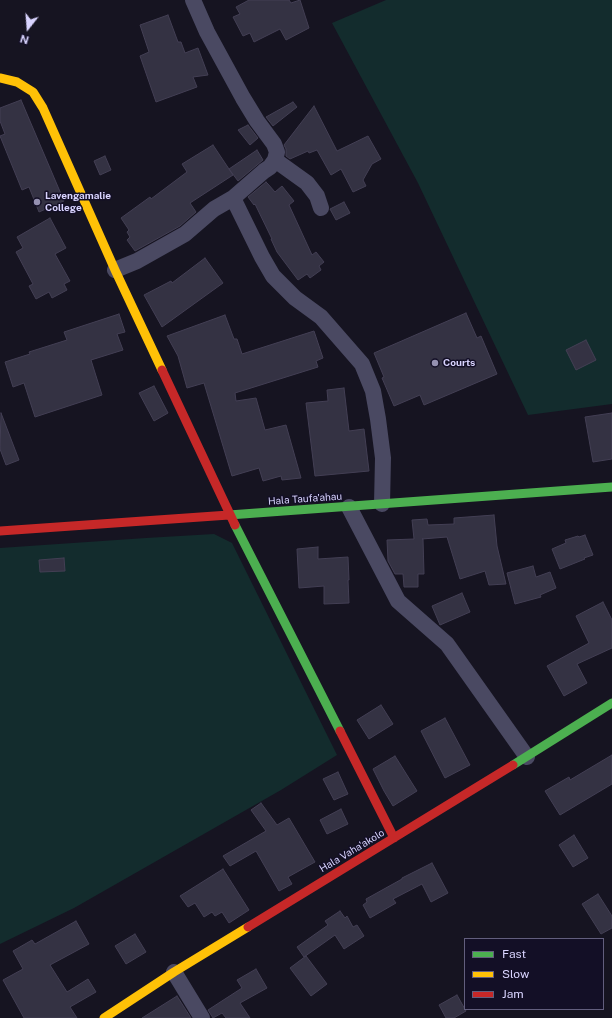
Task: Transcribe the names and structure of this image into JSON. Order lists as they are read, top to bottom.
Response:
{
  "streets": {
    "main road": ["Hala Taufa'ahau", "Hala Vaha'akolo"]
  },
  "places": ["Lavengamalie College", "Courts"],
  "legend": ["Fast", "Slow", "Jam"],
  "north": "bottom"
}
